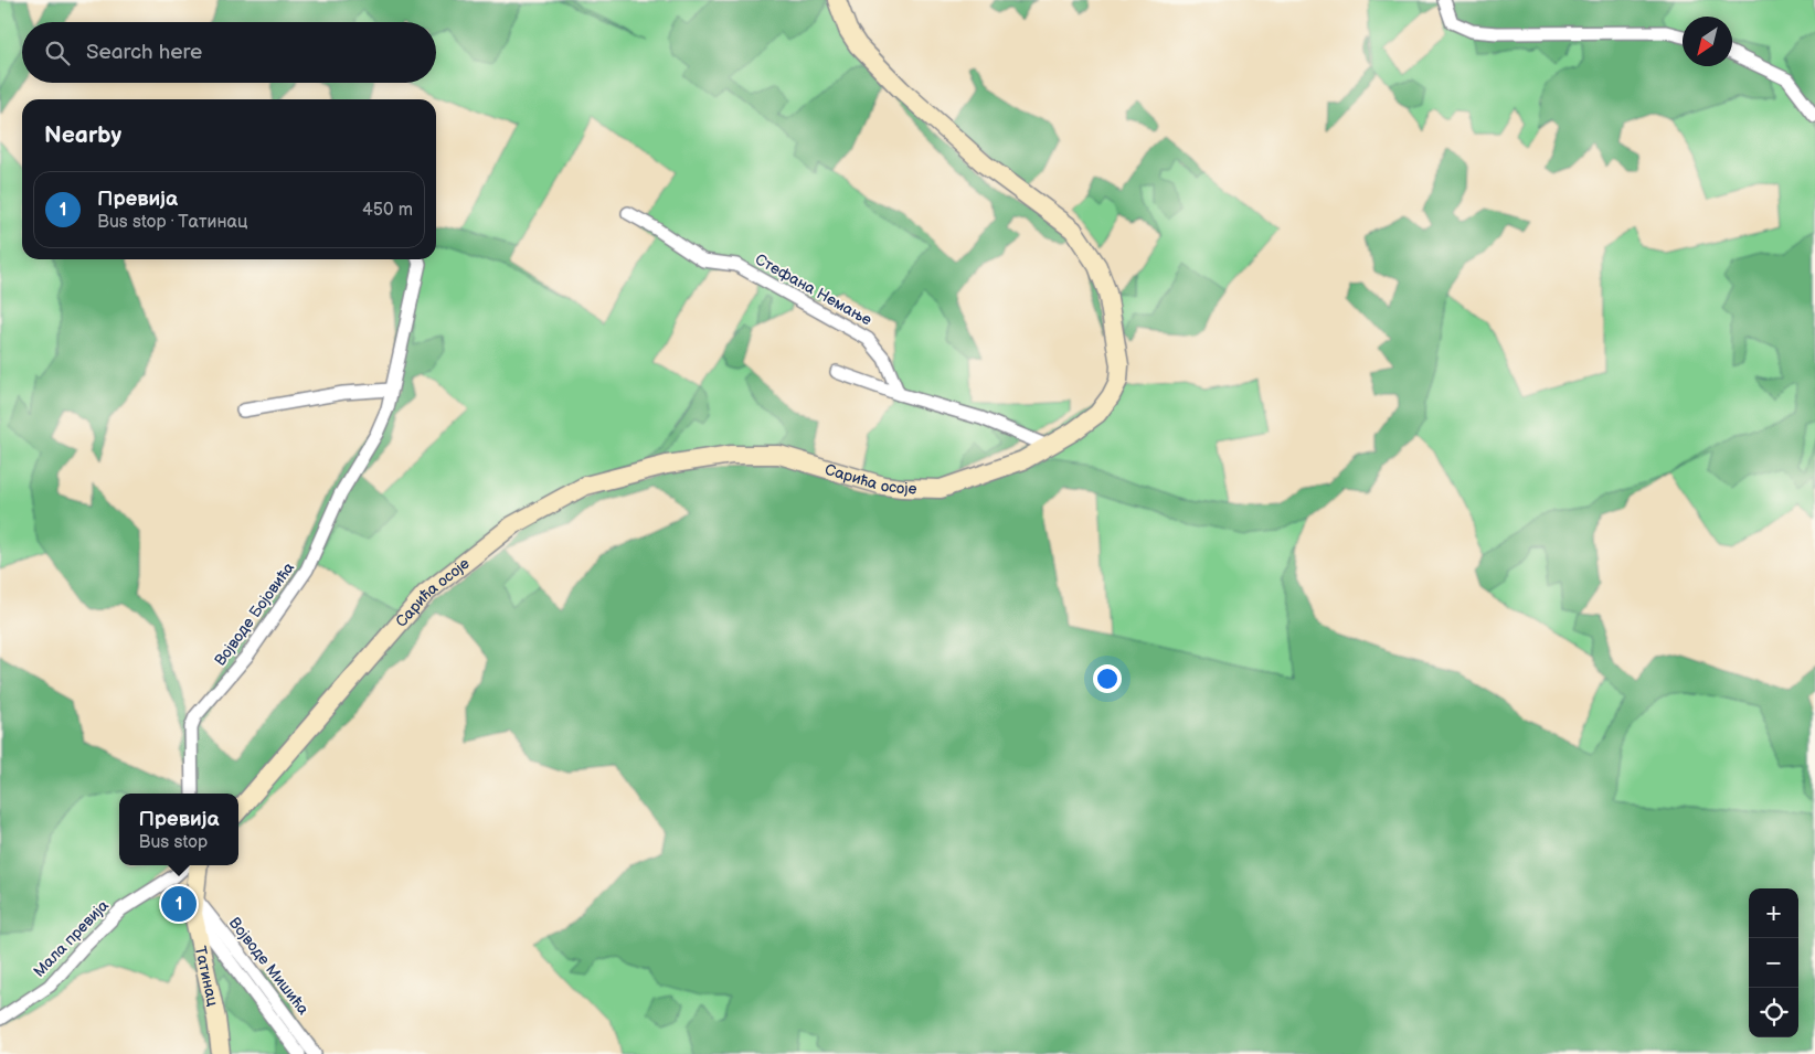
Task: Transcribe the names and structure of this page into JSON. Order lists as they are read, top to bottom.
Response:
{
  "streets": {
    "street": [
      "Стефана Немање",
      "Сарића осоје",
      "Војводе Бојовића",
      "Мала превија",
      "Војводе Мишића",
      "Татинац"
    ]
  },
  "crossings": [
    ["Војводе Мишића", "Татинац"]
  ],
  "north": "bottom left",
  "page": {
    "search": "Search here",
    "heading": "Nearby",
    "list": [
      {
        "mark": "1",
        "name": "Превија",
        "note": "Bus stop · Татинац",
        "value": "450 m"
      }
    ],
    "popup": ["Превија", "Bus stop"],
    "pins": "1",
    "map_buttons": ["+", "−"]
  }
}
